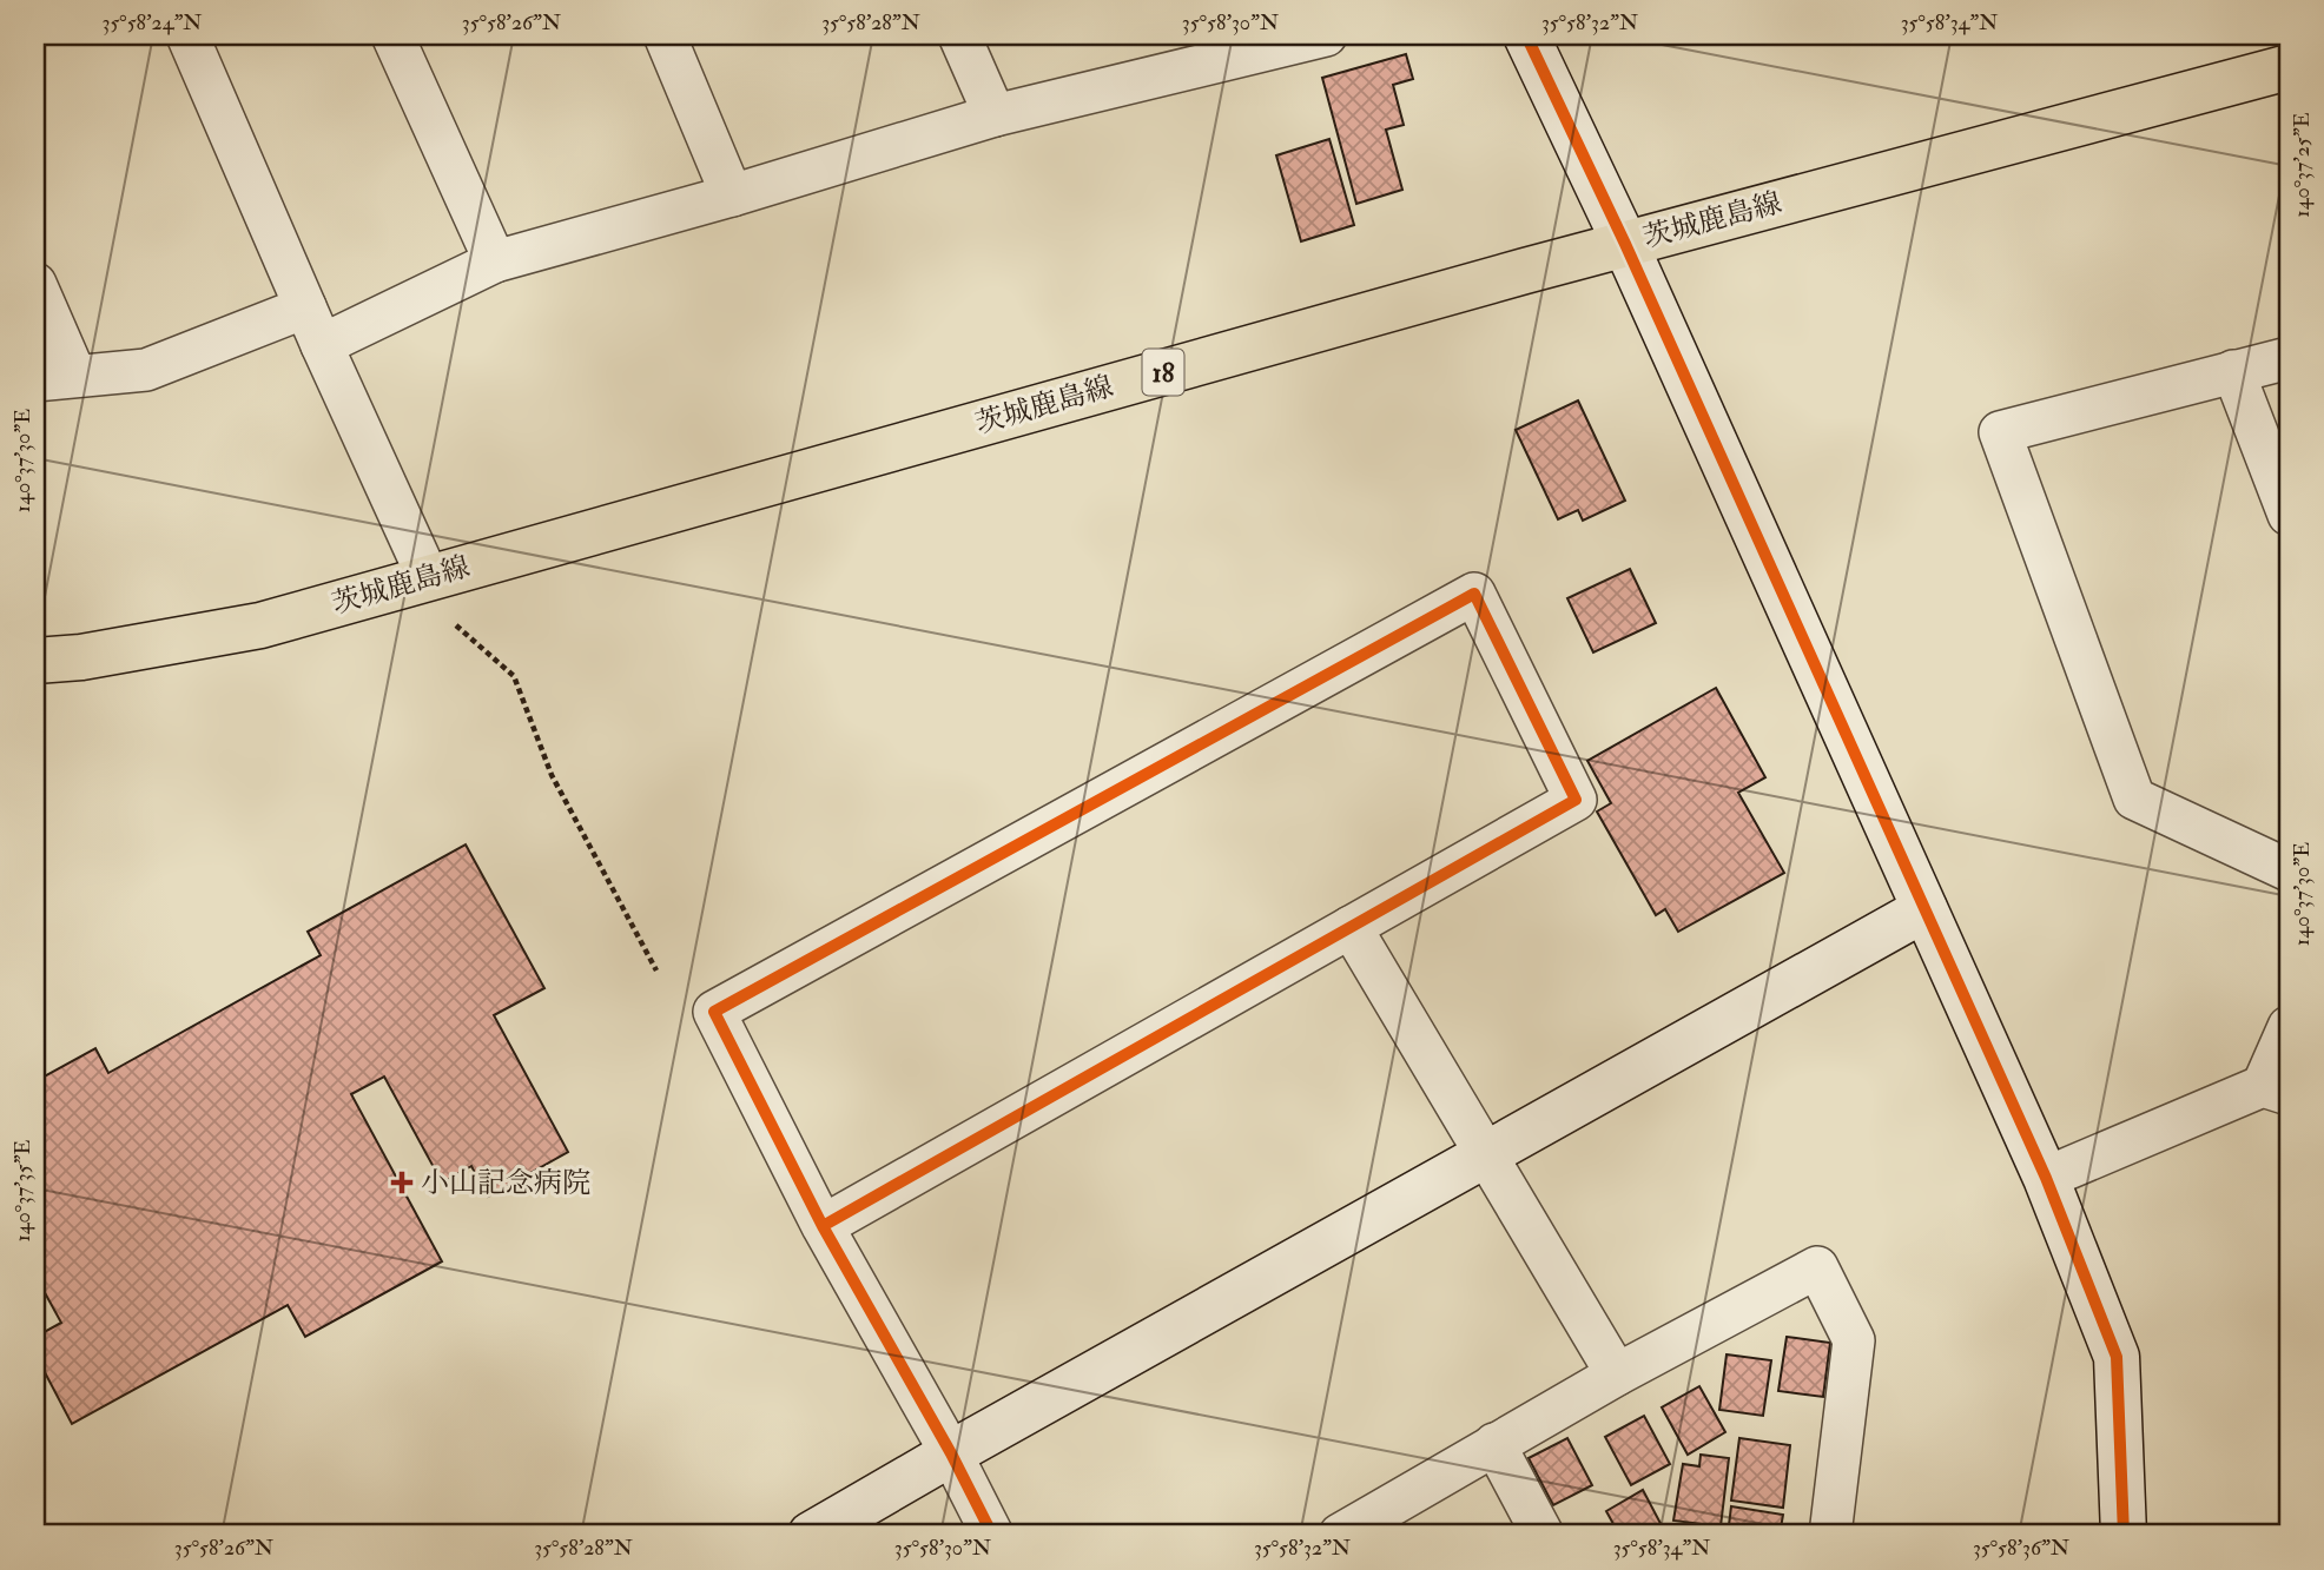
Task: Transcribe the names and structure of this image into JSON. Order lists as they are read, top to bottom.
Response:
{
  "streets": {
    "main road": ["茨城鹿島線", "18"]
  },
  "places": {
    "health": ["小山記念病院"]
  },
  "coordinates": [
    "35°58'24\"N",
    "35°58'26\"N",
    "35°58'28\"N",
    "35°58'30\"N",
    "35°58'32\"N",
    "35°58'34\"N",
    "140°37'25\"E",
    "140°37'30\"E",
    "140°37'35\"E",
    "35°58'36\"N"
  ]
}
